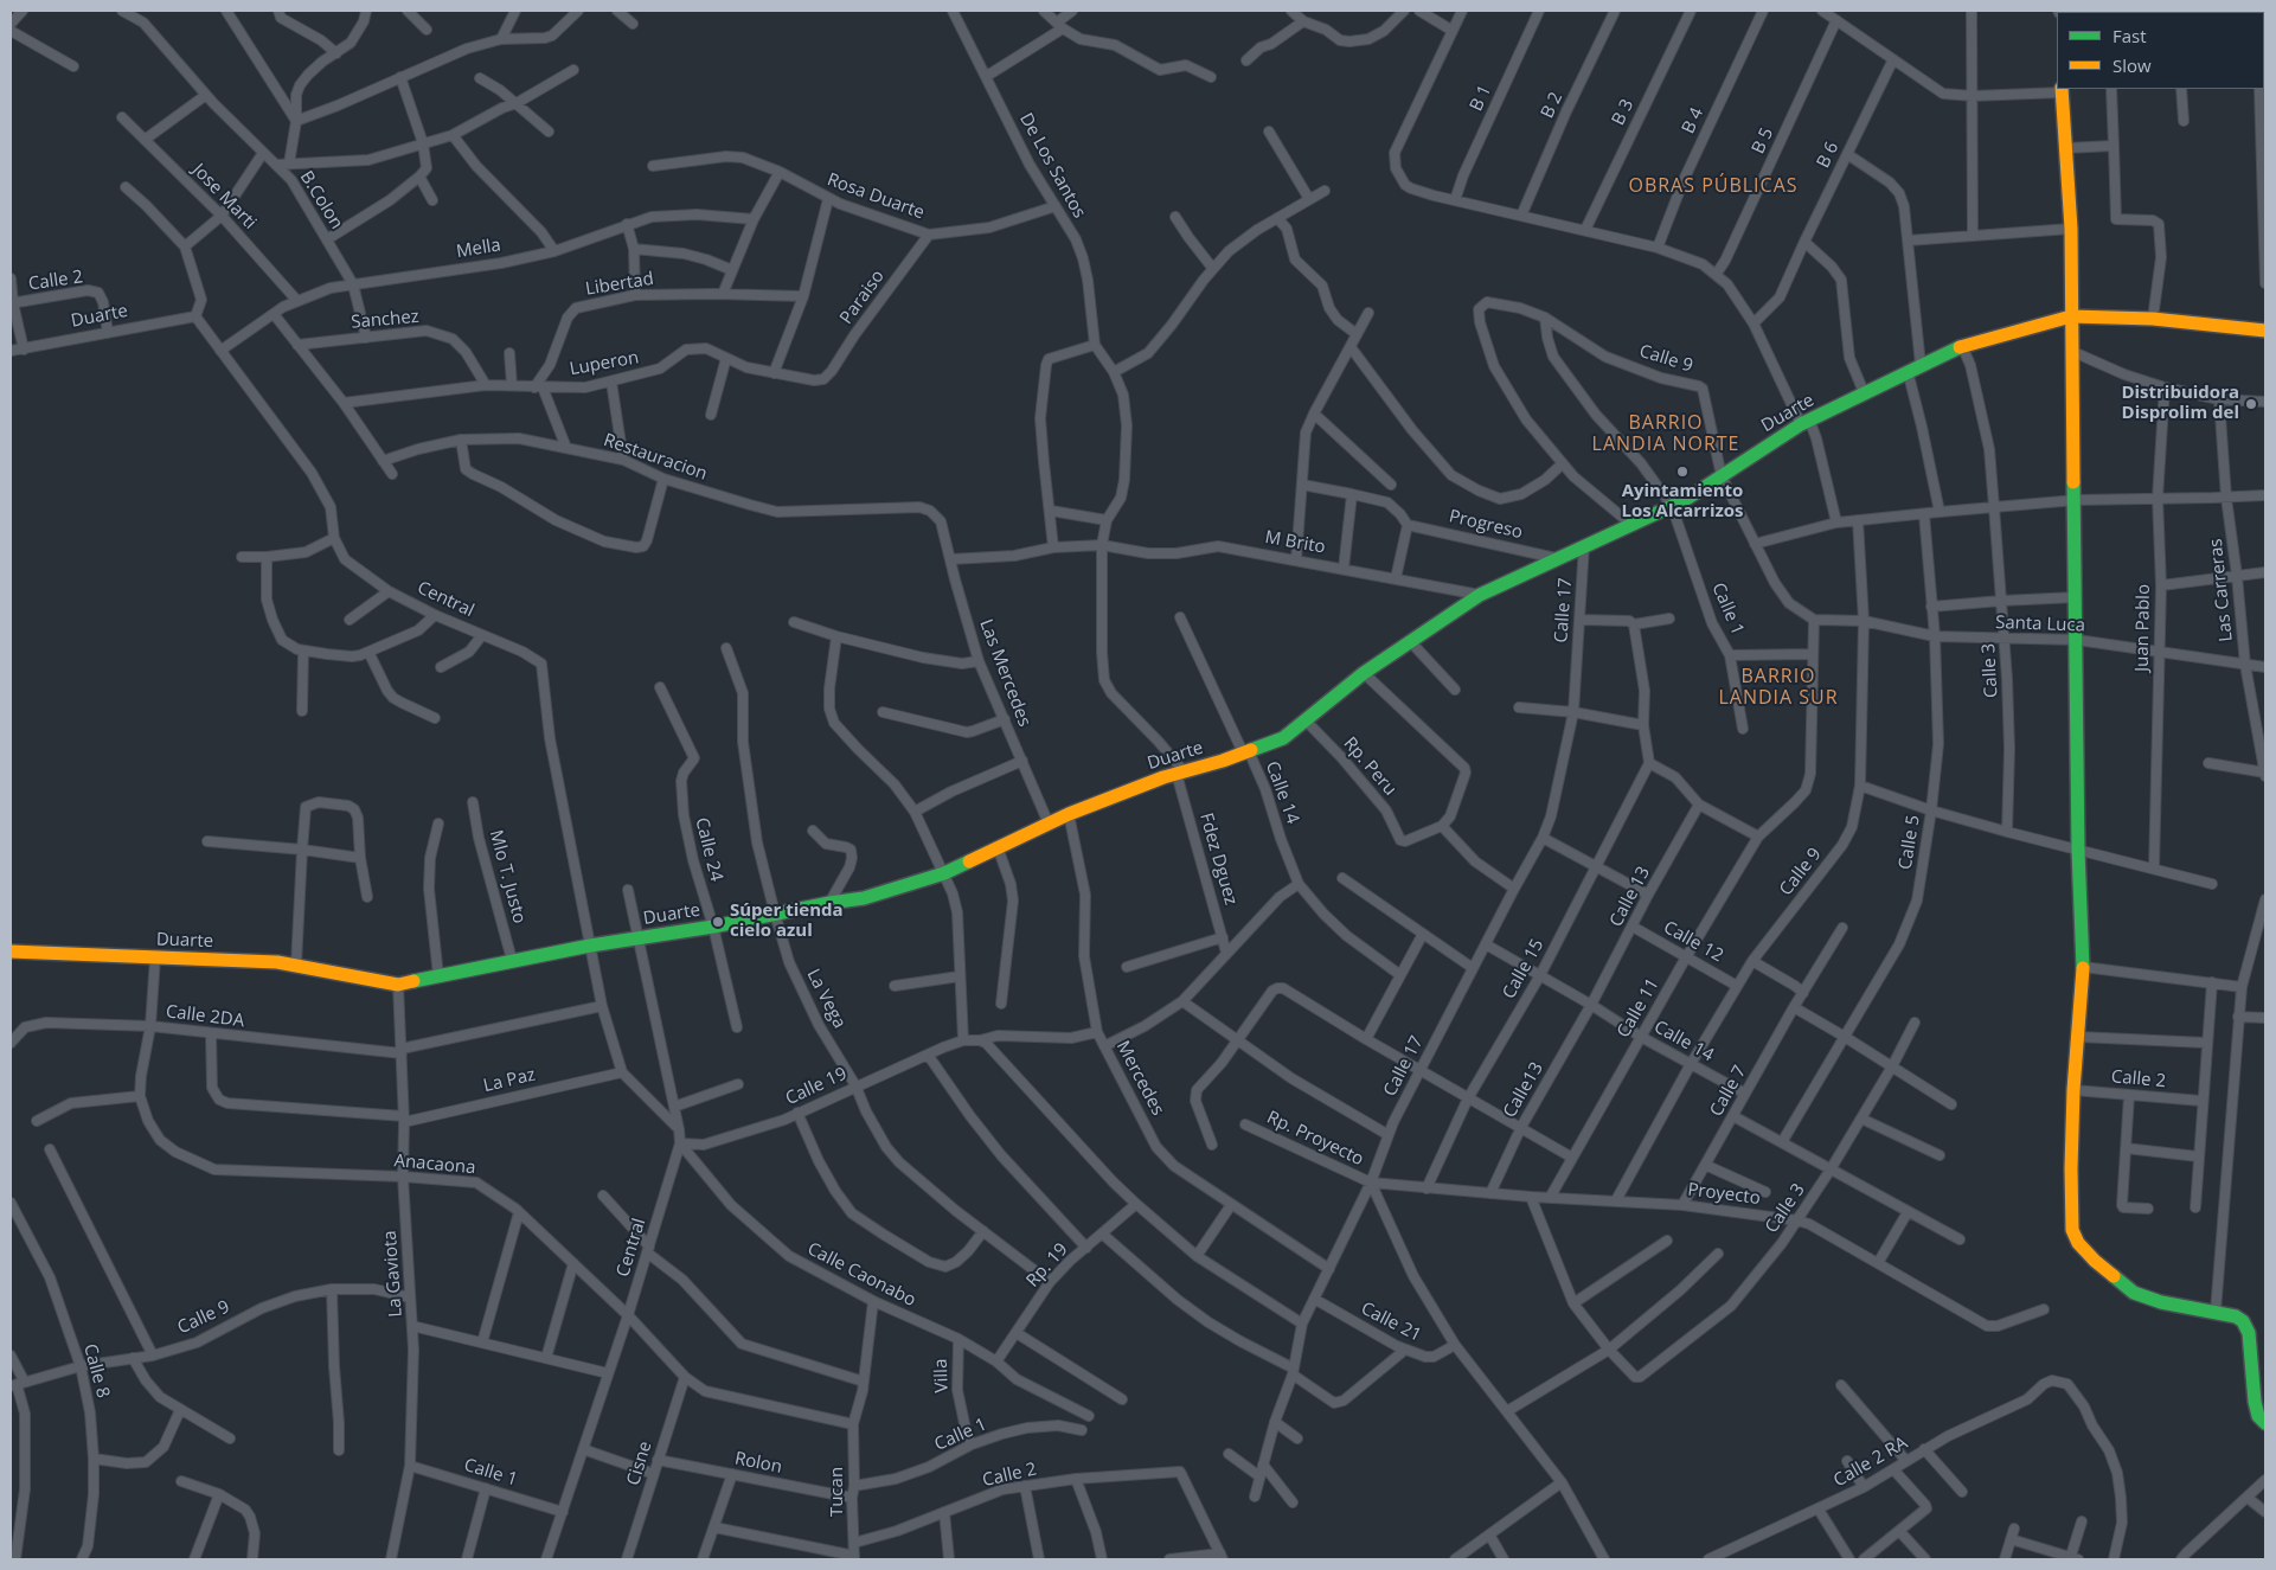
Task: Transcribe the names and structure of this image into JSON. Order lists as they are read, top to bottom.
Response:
{
  "streets": {
    "street": [
      "B 1",
      "B 2",
      "B 3",
      "B 4",
      "B 5",
      "B 6",
      "De Los Santos",
      "Jose Marti",
      "Rosa Duarte",
      "B.Colon",
      "Mella",
      "Calle 2",
      "Libertad",
      "Paraiso",
      "Duarte",
      "Sanchez",
      "Calle 9",
      "Luperon",
      "Restauracion",
      "Progreso",
      "M Brito",
      "Las Carreras",
      "Central",
      "Calle 1",
      "Calle 17",
      "Santa Luca",
      "Juan Pablo",
      "Calle 3",
      "Las Mercedes",
      "Rp. Peru",
      "Calle 14",
      "Calle 5",
      "Calle 24",
      "Fdez Dguez",
      "Mlo T. Justo",
      "Calle 13",
      "Calle 12",
      "Calle 15",
      "La Vega",
      "Calle 11",
      "Calle 2DA",
      "Mercedes",
      "La Paz",
      "Calle 19",
      "Calle13",
      "Calle 7",
      "Rp. Proyecto",
      "Anacaona",
      "Proyecto",
      "Rp. 19",
      "La Gaviota",
      "Calle Caonabo",
      "Calle 21",
      "Calle 8",
      "Villa",
      "Calle 2 RA",
      "Cisne",
      "Rolon",
      "Tucan"
    ]
  },
  "crossings": [
    ["Jose Marti", "Mella"],
    ["Rosa Duarte", "Paraiso"],
    ["B.Colon", "Mella"],
    ["B.Colon", "Sanchez"],
    ["Mella", "Central"],
    ["Calle 2", "Duarte"],
    ["Calle 2", "Tucan"],
    ["Libertad", "Luperon"],
    ["Paraiso", "Luperon"],
    ["Duarte", "Calle 9"],
    ["Duarte", "Progreso"],
    ["Duarte", "M Brito"],
    ["Duarte", "Central"],
    ["Duarte", "Calle 1"],
    ["Duarte", "Calle 17"],
    ["Duarte", "Calle 3"],
    ["Duarte", "Las Mercedes"],
    ["Duarte", "Rp. Peru"],
    ["Duarte", "Calle 14"],
    ["Duarte", "Calle 24"],
    ["Duarte", "Fdez Dguez"],
    ["Duarte", "Mlo T. Justo"],
    ["Duarte", "La Vega"],
    ["Duarte", "Mercedes"],
    ["Duarte", "Anacaona"],
    ["Duarte", "La Gaviota"],
    ["Sanchez", "Luperon"],
    ["Calle 9", "Calle 1"],
    ["Calle 9", "Santa Luca"],
    ["Calle 9", "Calle 14"],
    ["Calle 9", "Calle 12"],
    ["Calle 9", "Calle 11"],
    ["Calle 9", "Proyecto"],
    ["Calle 9", "La Gaviota"],
    ["Calle 9", "Calle 8"],
    ["Restauracion", "Las Mercedes"],
    ["M Brito", "Las Mercedes"],
    ["Las Carreras", "Santa Luca"],
    ["Central", "Calle 1"],
    ["Central", "Calle 19"],
    ["Central", "Anacaona"],
    ["Central", "Calle Caonabo"],
    ["Calle 1", "La Gaviota"],
    ["Calle 1", "Villa"],
    ["Calle 1", "Tucan"],
    ["Calle 17", "Calle 14"],
    ["Calle 17", "Mercedes"],
    ["Calle 17", "Rp. Proyecto"],
    ["Calle 17", "Proyecto"],
    ["Calle 17", "Calle 21"],
    ["Santa Luca", "Juan Pablo"],
    ["Santa Luca", "Calle 3"],
    ["Santa Luca", "Calle 5"],
    ["Santa Luca", "Calle 11"],
    ["Calle 3", "Proyecto"],
    ["Calle 14", "Calle 13"],
    ["Calle 14", "Calle 15"],
    ["Calle 14", "Calle 11"],
    ["Calle 14", "Calle13"],
    ["Calle 14", "Calle 7"],
    ["Calle 13", "Calle 12"],
    ["Calle 13", "Calle13"],
    ["Calle 12", "Calle 11"],
    ["Calle 15", "Proyecto"],
    ["La Vega", "Calle 19"],
    ["La Vega", "Rp. 19"],
    ["Calle 11", "Proyecto"],
    ["Calle 2DA", "La Paz"],
    ["Calle 2DA", "Anacaona"],
    ["Calle 2DA", "La Gaviota"],
    ["La Paz", "La Gaviota"],
    ["Calle 19", "Calle Caonabo"],
    ["Calle13", "Proyecto"],
    ["Calle 7", "Proyecto"],
    ["Rp. Proyecto", "Proyecto"],
    ["Anacaona", "La Gaviota"],
    ["Anacaona", "Cisne"],
    ["Anacaona", "Tucan"],
    ["Rp. 19", "Calle Caonabo"],
    ["Calle Caonabo", "Villa"],
    ["Calle Caonabo", "Tucan"],
    ["Cisne", "Rolon"],
    ["Rolon", "Tucan"]
  ],
  "districts": ["OBRAS PÚBLICAS", "BARRIO LANDIA NORTE", "BARRIO LANDIA SUR"],
  "places": ["Distribuidora Disprolim del", "Ayintamiento Los Alcarrizos", "Súper tienda cielo azul"],
  "legend": ["Fast", "Slow"]
}
